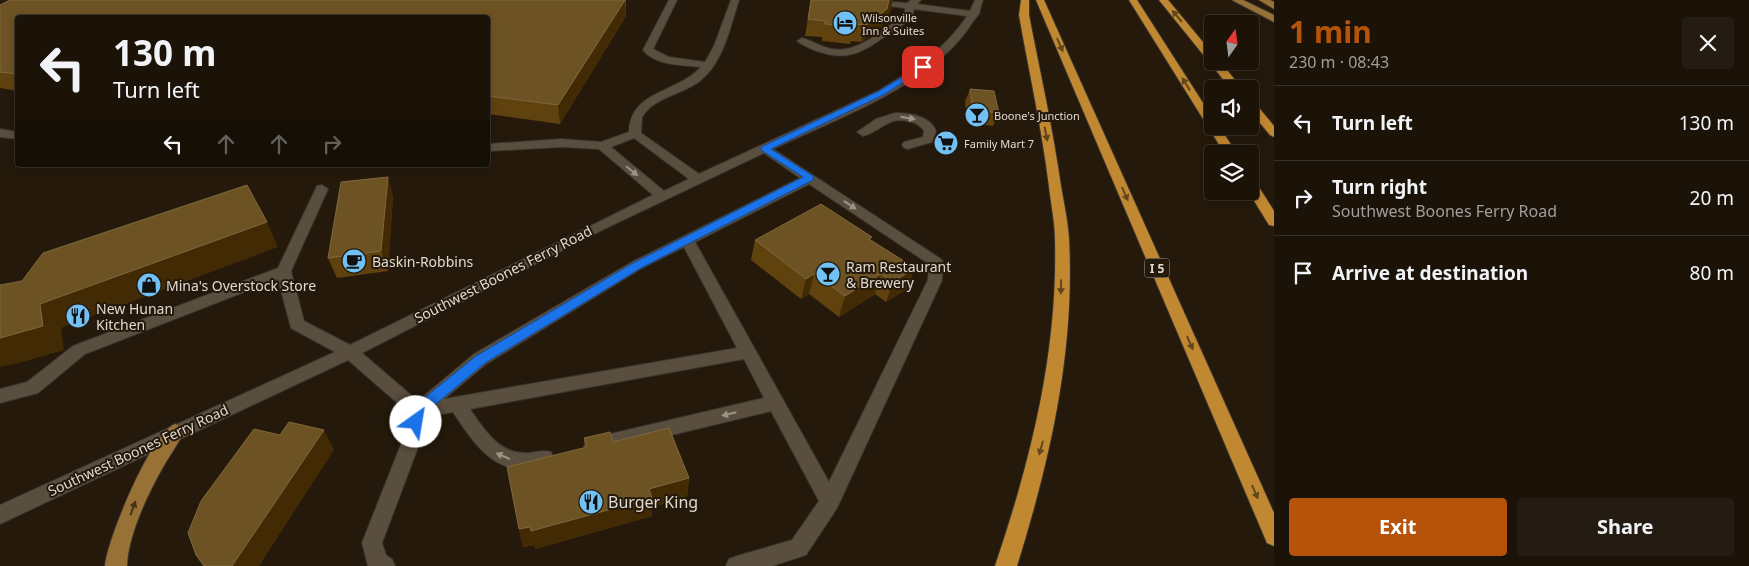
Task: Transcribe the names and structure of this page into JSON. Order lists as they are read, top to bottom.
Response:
{
  "streets": {
    "highway": ["I 5"],
    "street": ["Southwest Boones Ferry Road"]
  },
  "places": {
    "hotel": ["Wilsonville Inn & Suites"],
    "bar": ["Boone's Junction", "Ram Restaurant & Brewery"],
    "supermarket": ["Family Mart 7"],
    "cafe": ["Baskin-Robbins"],
    "shop": ["Mina's Overstock Store"],
    "restaurant": ["New Hunan Kitchen", "Burger King"]
  },
  "north": "top",
  "page": {
    "heading": ["1 min", "230 m · 08:43"],
    "turn": ["130 m", "Turn left"],
    "list": [
      {
        "name": "Turn left",
        "value": "130 m"
      },
      {
        "name": "Turn right",
        "note": "Southwest Boones Ferry Road",
        "value": "20 m"
      },
      {
        "name": "Arrive at destination",
        "value": "80 m"
      }
    ],
    "buttons": ["Exit", "Share"]
  }
}
